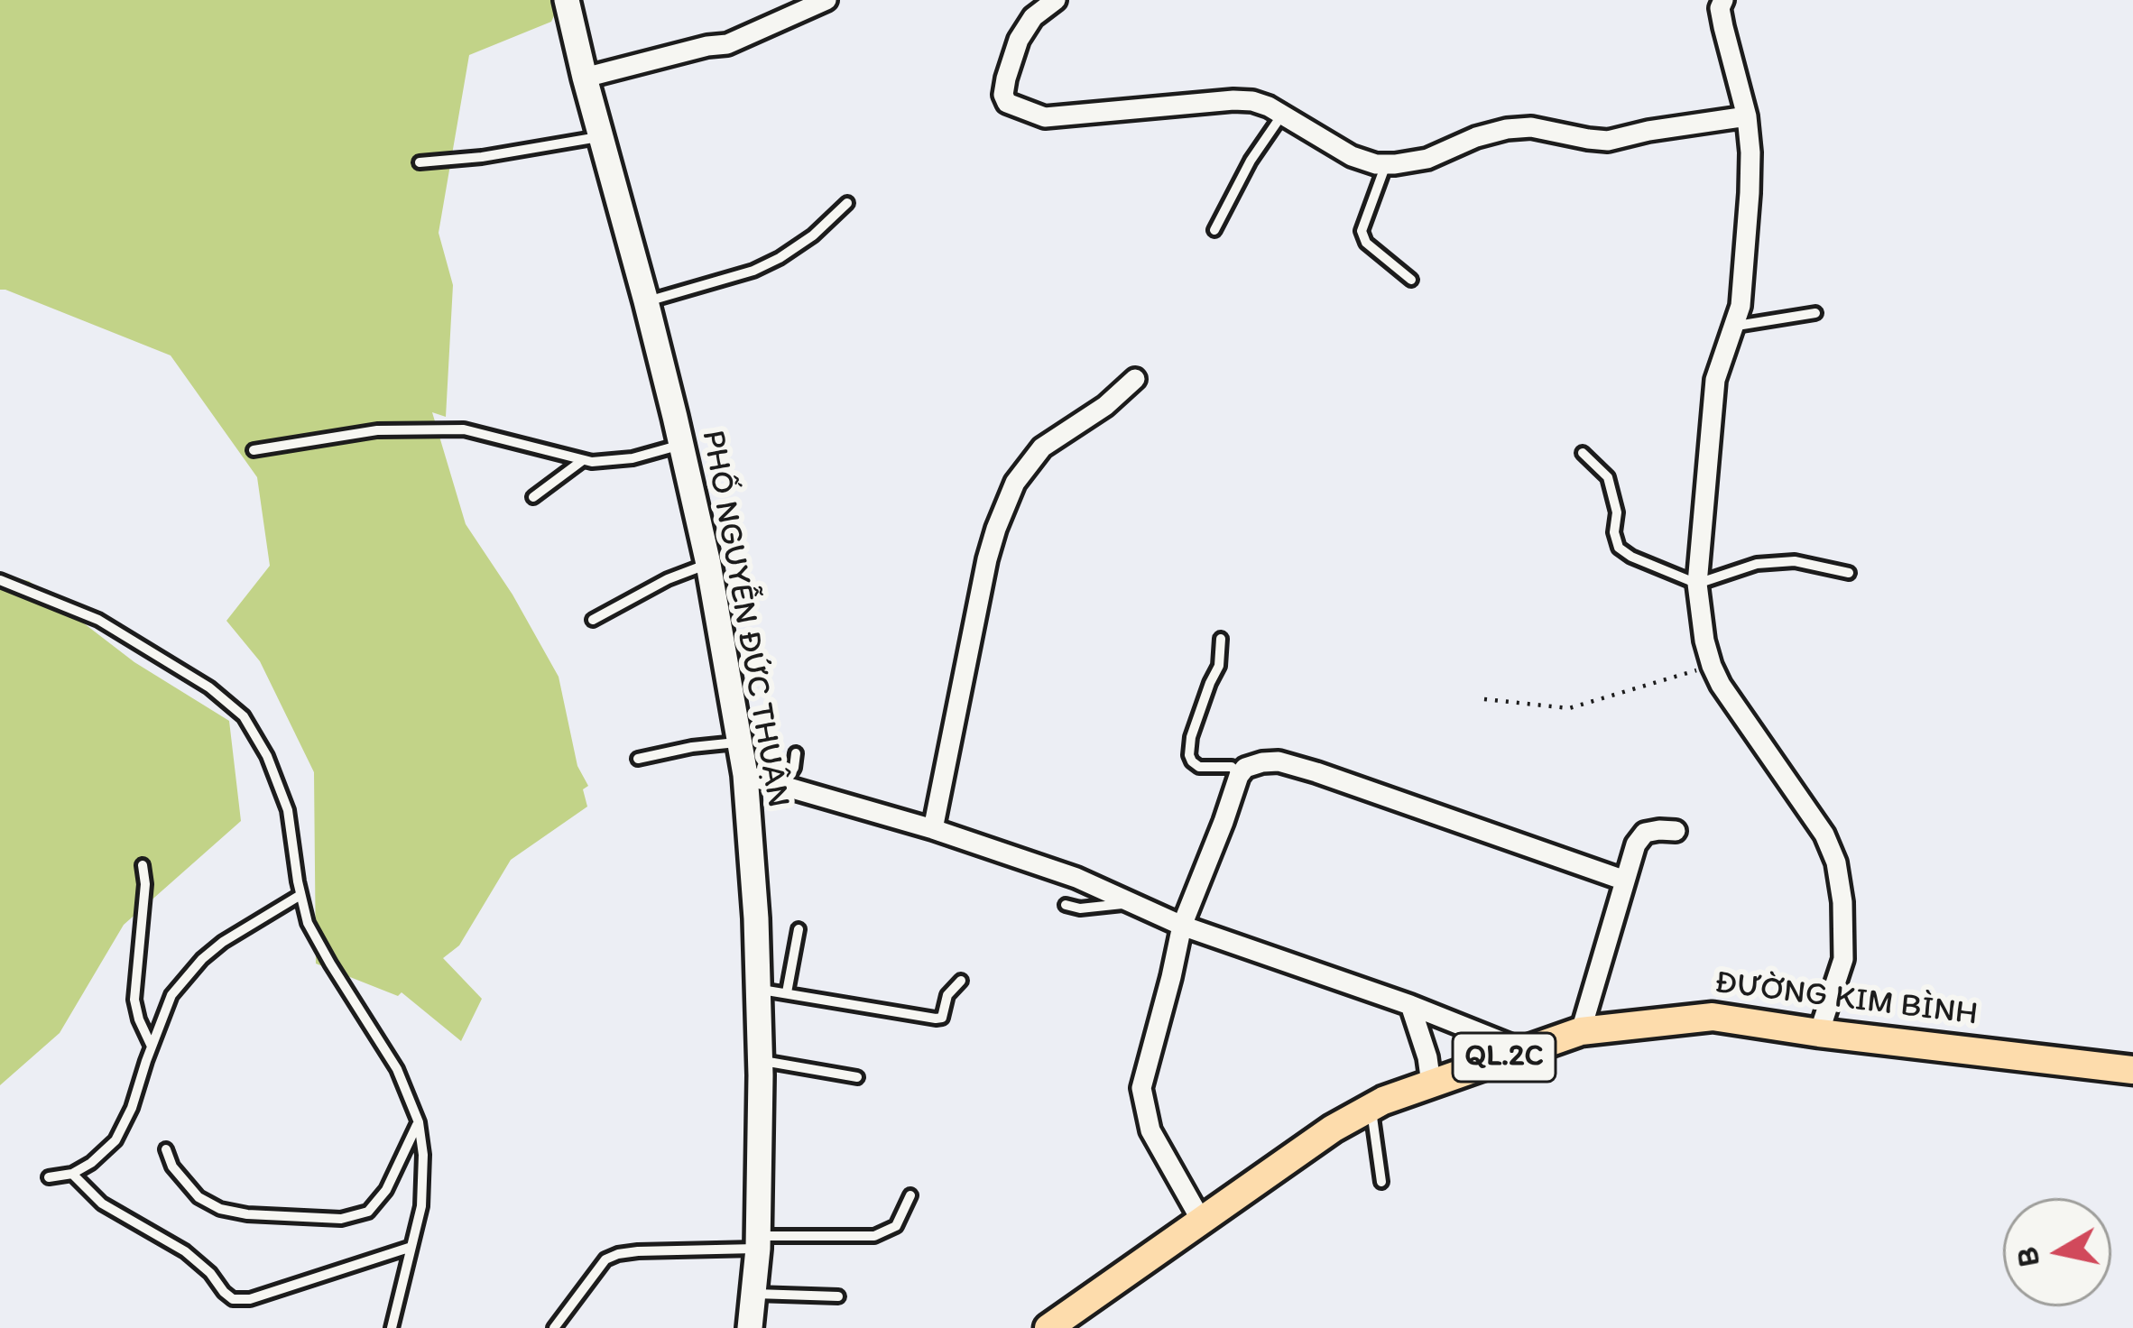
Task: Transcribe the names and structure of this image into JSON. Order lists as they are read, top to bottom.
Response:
{
  "streets": {
    "main road": ["ĐƯỜNG KIM BÌNH", "QL.2C"],
    "street": ["PHỐ NGUYỄN ĐỨC THUẬN"]
  },
  "north": "left"
}
